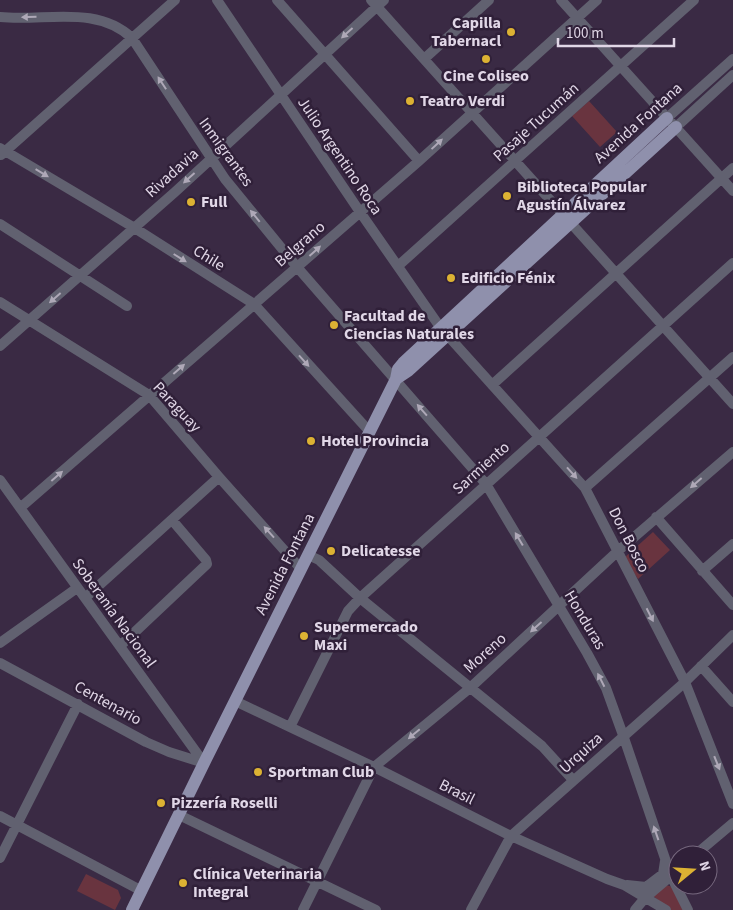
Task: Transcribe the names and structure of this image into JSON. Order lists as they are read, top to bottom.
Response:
{
  "streets": {
    "main road": ["Avenida Fontana"],
    "street": [
      "Pasaje Tucumán",
      "Inmigrantes",
      "Julio Argentino Roca",
      "Rivadavia",
      "Belgrano",
      "Chile",
      "Paraguay",
      "Sarmiento",
      "Don Bosco",
      "Soberanía Nacional",
      "Honduras",
      "Moreno",
      "Centenario",
      "Urquiza",
      "Brasil"
    ]
  },
  "crossings": [
    ["Pasaje Tucumán", "Julio Argentino Roca"],
    ["Avenida Fontana", "Inmigrantes"],
    ["Avenida Fontana", "Julio Argentino Roca"],
    ["Avenida Fontana", "Chile"],
    ["Avenida Fontana", "Paraguay"],
    ["Avenida Fontana", "Don Bosco"],
    ["Avenida Fontana", "Soberanía Nacional"],
    ["Avenida Fontana", "Honduras"],
    ["Avenida Fontana", "Centenario"],
    ["Avenida Fontana", "Brasil"],
    ["Inmigrantes", "Rivadavia"],
    ["Inmigrantes", "Belgrano"],
    ["Inmigrantes", "Honduras"],
    ["Julio Argentino Roca", "Rivadavia"],
    ["Julio Argentino Roca", "Belgrano"],
    ["Julio Argentino Roca", "Don Bosco"],
    ["Rivadavia", "Chile"],
    ["Rivadavia", "Paraguay"],
    ["Belgrano", "Chile"],
    ["Belgrano", "Paraguay"],
    ["Belgrano", "Soberanía Nacional"],
    ["Sarmiento", "Don Bosco"],
    ["Sarmiento", "Honduras"],
    ["Sarmiento", "Brasil"],
    ["Don Bosco", "Moreno"],
    ["Don Bosco", "Urquiza"],
    ["Soberanía Nacional", "Centenario"],
    ["Honduras", "Moreno"],
    ["Honduras", "Urquiza"],
    ["Moreno", "Brasil"],
    ["Urquiza", "Brasil"]
  ],
  "one_way": [
    "Inmigrantes",
    "Rivadavia",
    "Belgrano",
    "Honduras"
  ],
  "places": [
    "Capilla Tabernacl",
    "Cine Coliseo",
    "Teatro Verdi",
    "Biblioteca Popular Agustín Álvarez",
    "Full",
    "Edificio Fénix",
    "Facultad de Ciencias Naturales",
    "Hotel Provincia",
    "Delicatesse",
    "Supermercado Maxi",
    "Sportman Club",
    "Pizzería Roselli",
    "Clínica Veterinaria Integral"
  ],
  "scale_bar": "100 m",
  "north": "right"
}
